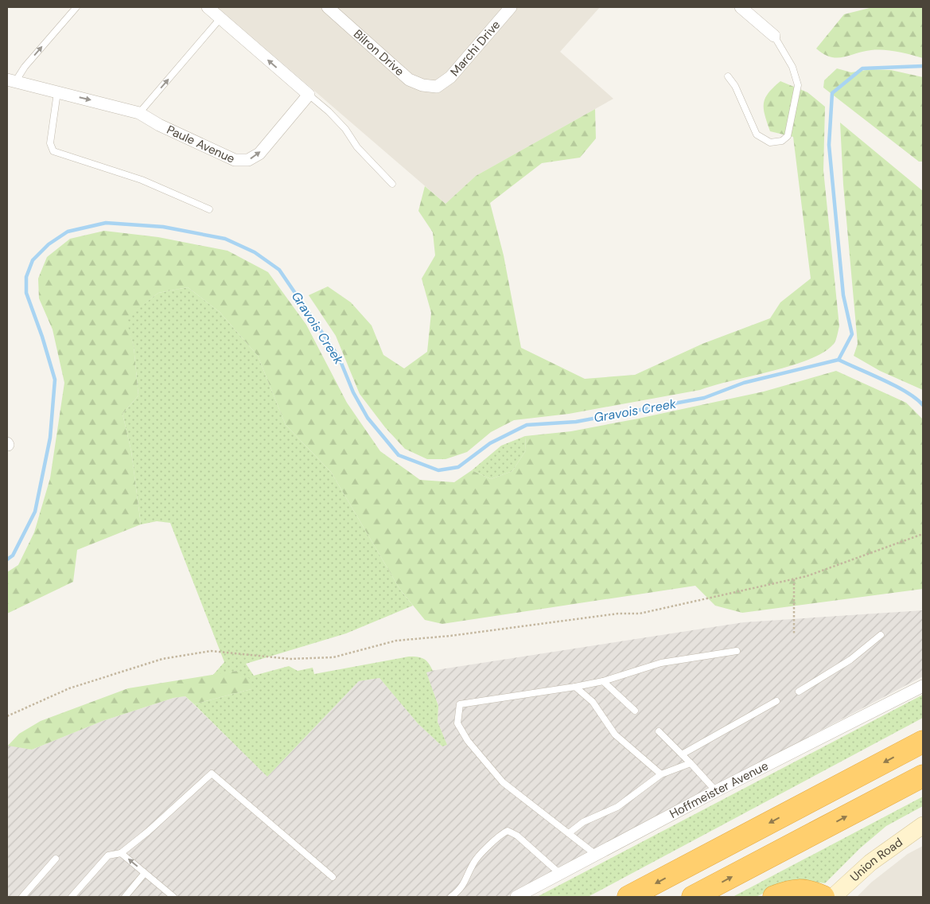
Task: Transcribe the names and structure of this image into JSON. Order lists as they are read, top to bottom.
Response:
{
  "streets": {
    "main road": ["Union Road"],
    "street": [
      "Marchi Drive",
      "Bilron Drive",
      "Paule Avenue",
      "Hoffmeister Avenue"
    ]
  },
  "crossings": [
    ["Marchi Drive", "Bilron Drive"]
  ],
  "one_way": ["Paule Avenue"],
  "water": ["Gravois Creek"]
}
